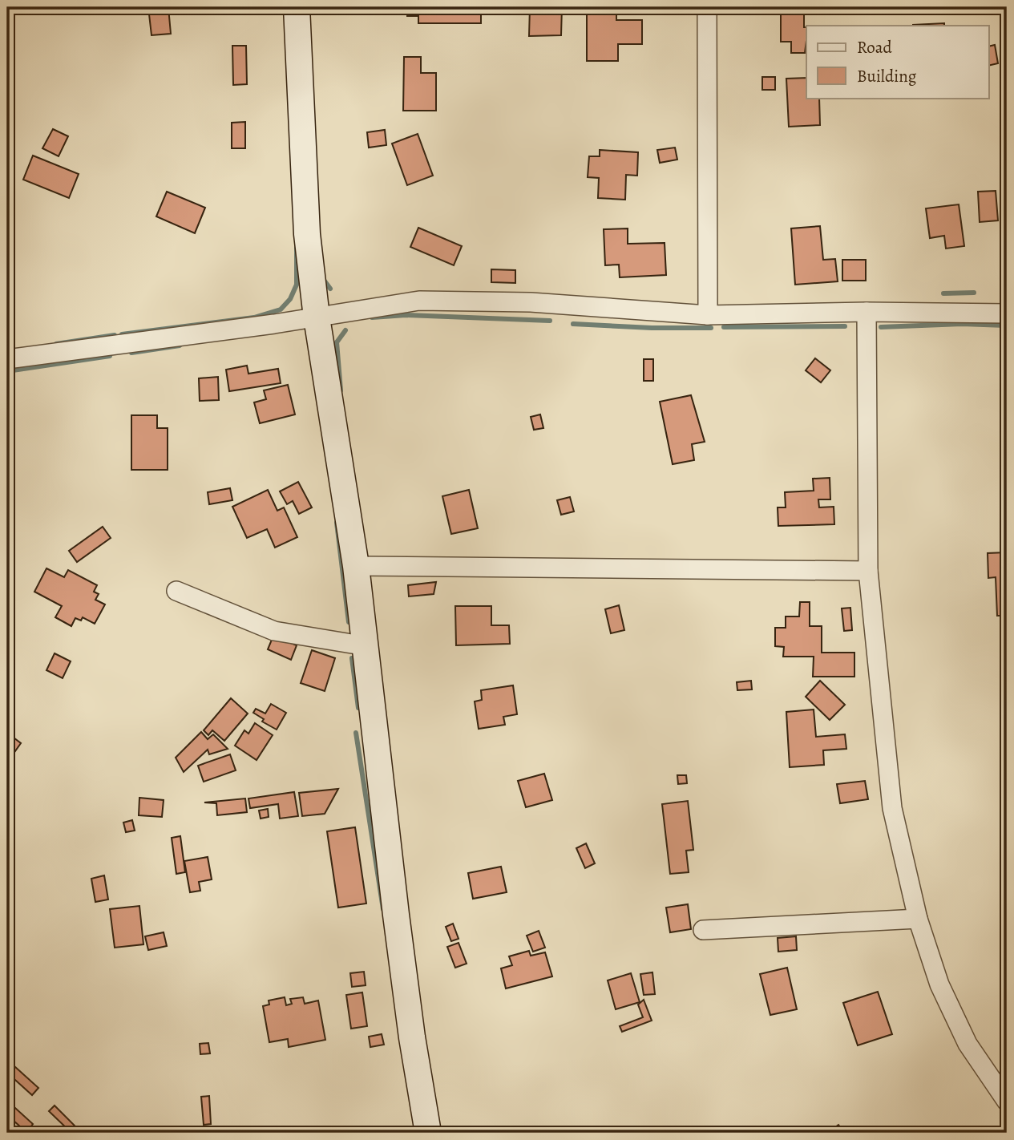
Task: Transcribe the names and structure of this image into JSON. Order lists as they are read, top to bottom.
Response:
{
  "legend": ["Road", "Building"]
}
